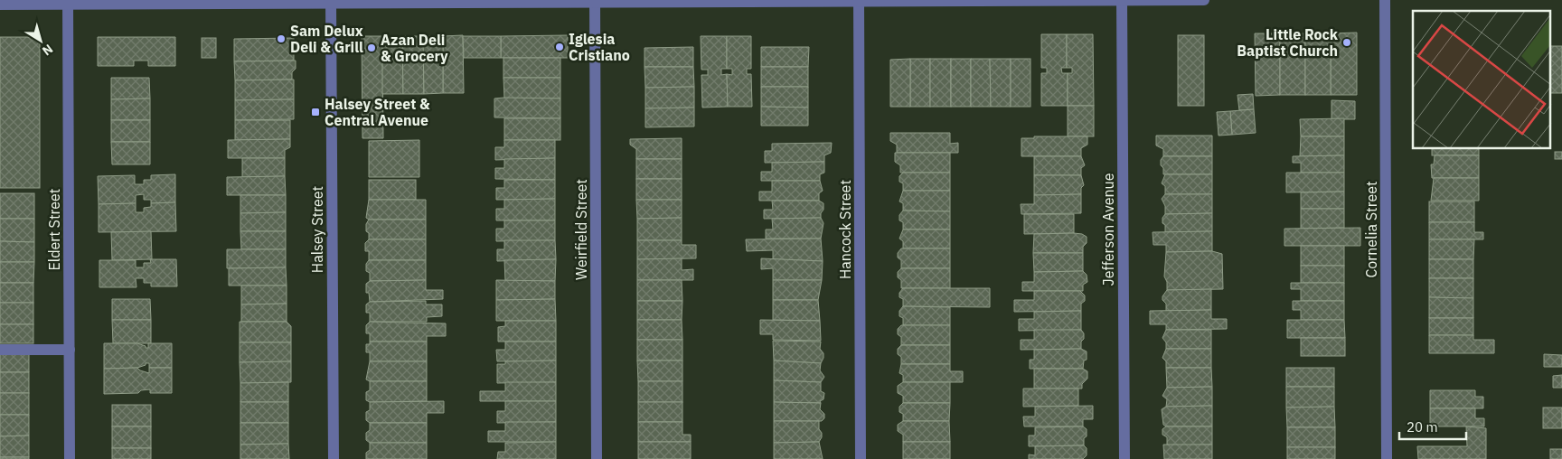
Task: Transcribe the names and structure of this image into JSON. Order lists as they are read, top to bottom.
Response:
{
  "streets": {
    "street": [
      "Eldert Street",
      "Halsey Street",
      "Weirfield Street",
      "Hancock Street",
      "Jefferson Avenue",
      "Cornelia Street"
    ]
  },
  "places": {
    "other": [
      "Sam Delux Deli & Grill",
      "Little Rock Baptist Church",
      "Iglesia Cristiano",
      "Azan Deli & Grocery"
    ],
    "transit": ["Halsey Street & Central Avenue"]
  },
  "scale_bar": "20 m",
  "north": "bottom right"
}
